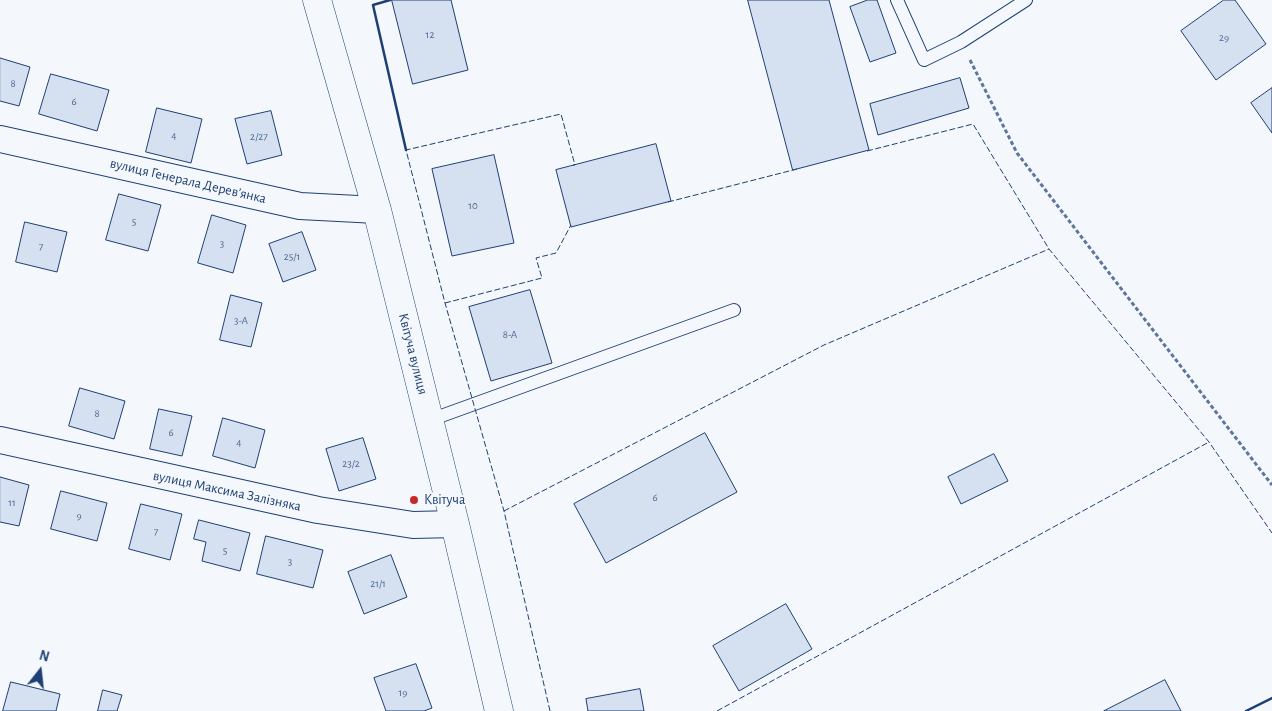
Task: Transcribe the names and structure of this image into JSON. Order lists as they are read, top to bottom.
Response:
{
  "streets": {
    "street": ["вулиця Генерала Деревʼянка", "Квітуча вулиця", "вулиця Максима Залізняка"]
  },
  "crossings": [
    ["вулиця Генерала Деревʼянка", "Квітуча вулиця"],
    ["Квітуча вулиця", "вулиця Максима Залізняка"]
  ],
  "places": ["Квітуча"],
  "house_numbers": [
    "12",
    "29",
    "8",
    "6",
    "4",
    "2/27",
    "10",
    "5",
    "3",
    "7",
    "25/1",
    "3-А",
    "8-А",
    "8",
    "6",
    "4",
    "23/2",
    "6",
    "11",
    "9",
    "7",
    "5",
    "3",
    "21/1",
    "19"
  ],
  "north": "top"
}
